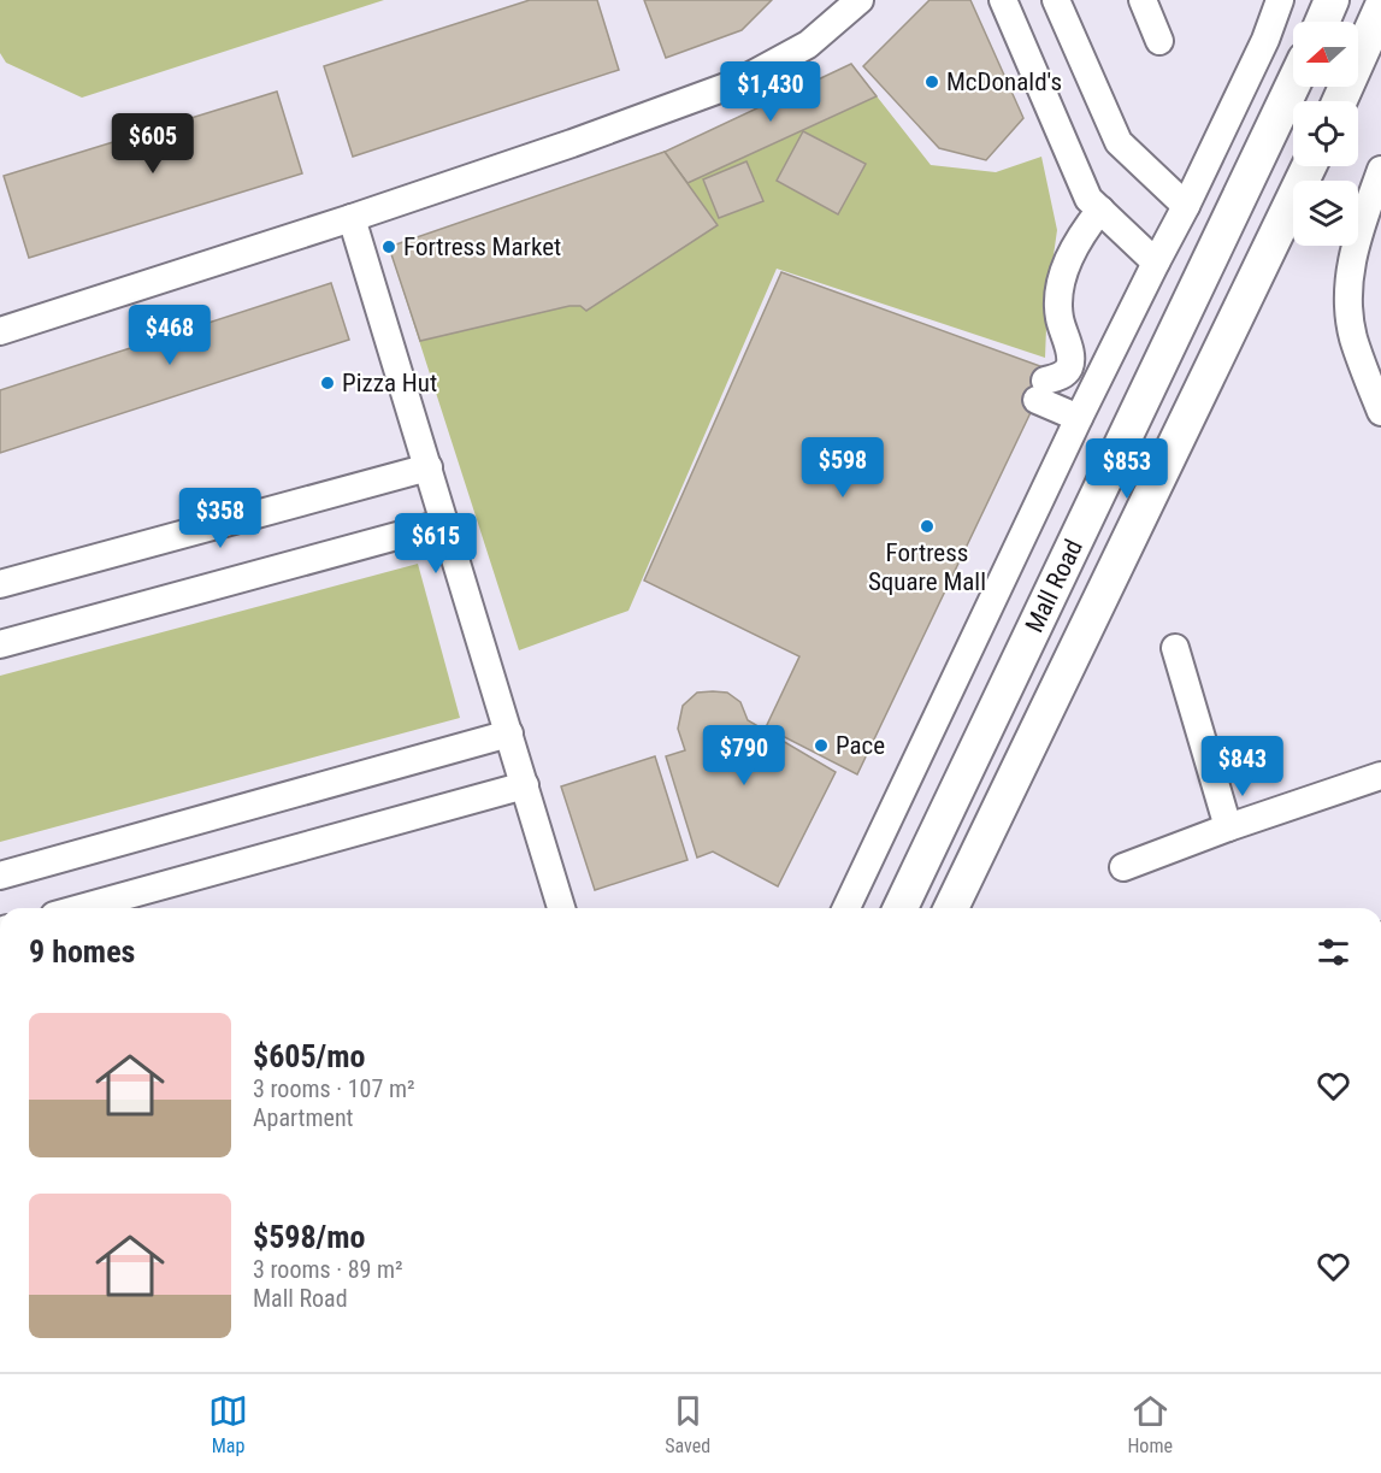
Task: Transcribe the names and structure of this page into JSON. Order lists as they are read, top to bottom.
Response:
{
  "streets": {
    "main road": ["Mall Road"]
  },
  "places": [
    "McDonald's",
    "Fortress Market",
    "Pizza Hut",
    "Fortress Square Mall",
    "Pace"
  ],
  "north": "left",
  "page": {
    "price": [
      "$1,430",
      "$605",
      "$468",
      "$598",
      "$853",
      "$358",
      "$615",
      "$790",
      "$843"
    ],
    "heading": "9 homes",
    "list": [
      {
        "name": "$605/mo",
        "note": "3 rooms · 107 m² · Apartment"
      },
      {
        "name": "$598/mo",
        "note": "3 rooms · 89 m² · Mall Road"
      }
    ],
    "tabs": ["Map", "Saved", "Home"]
  }
}
